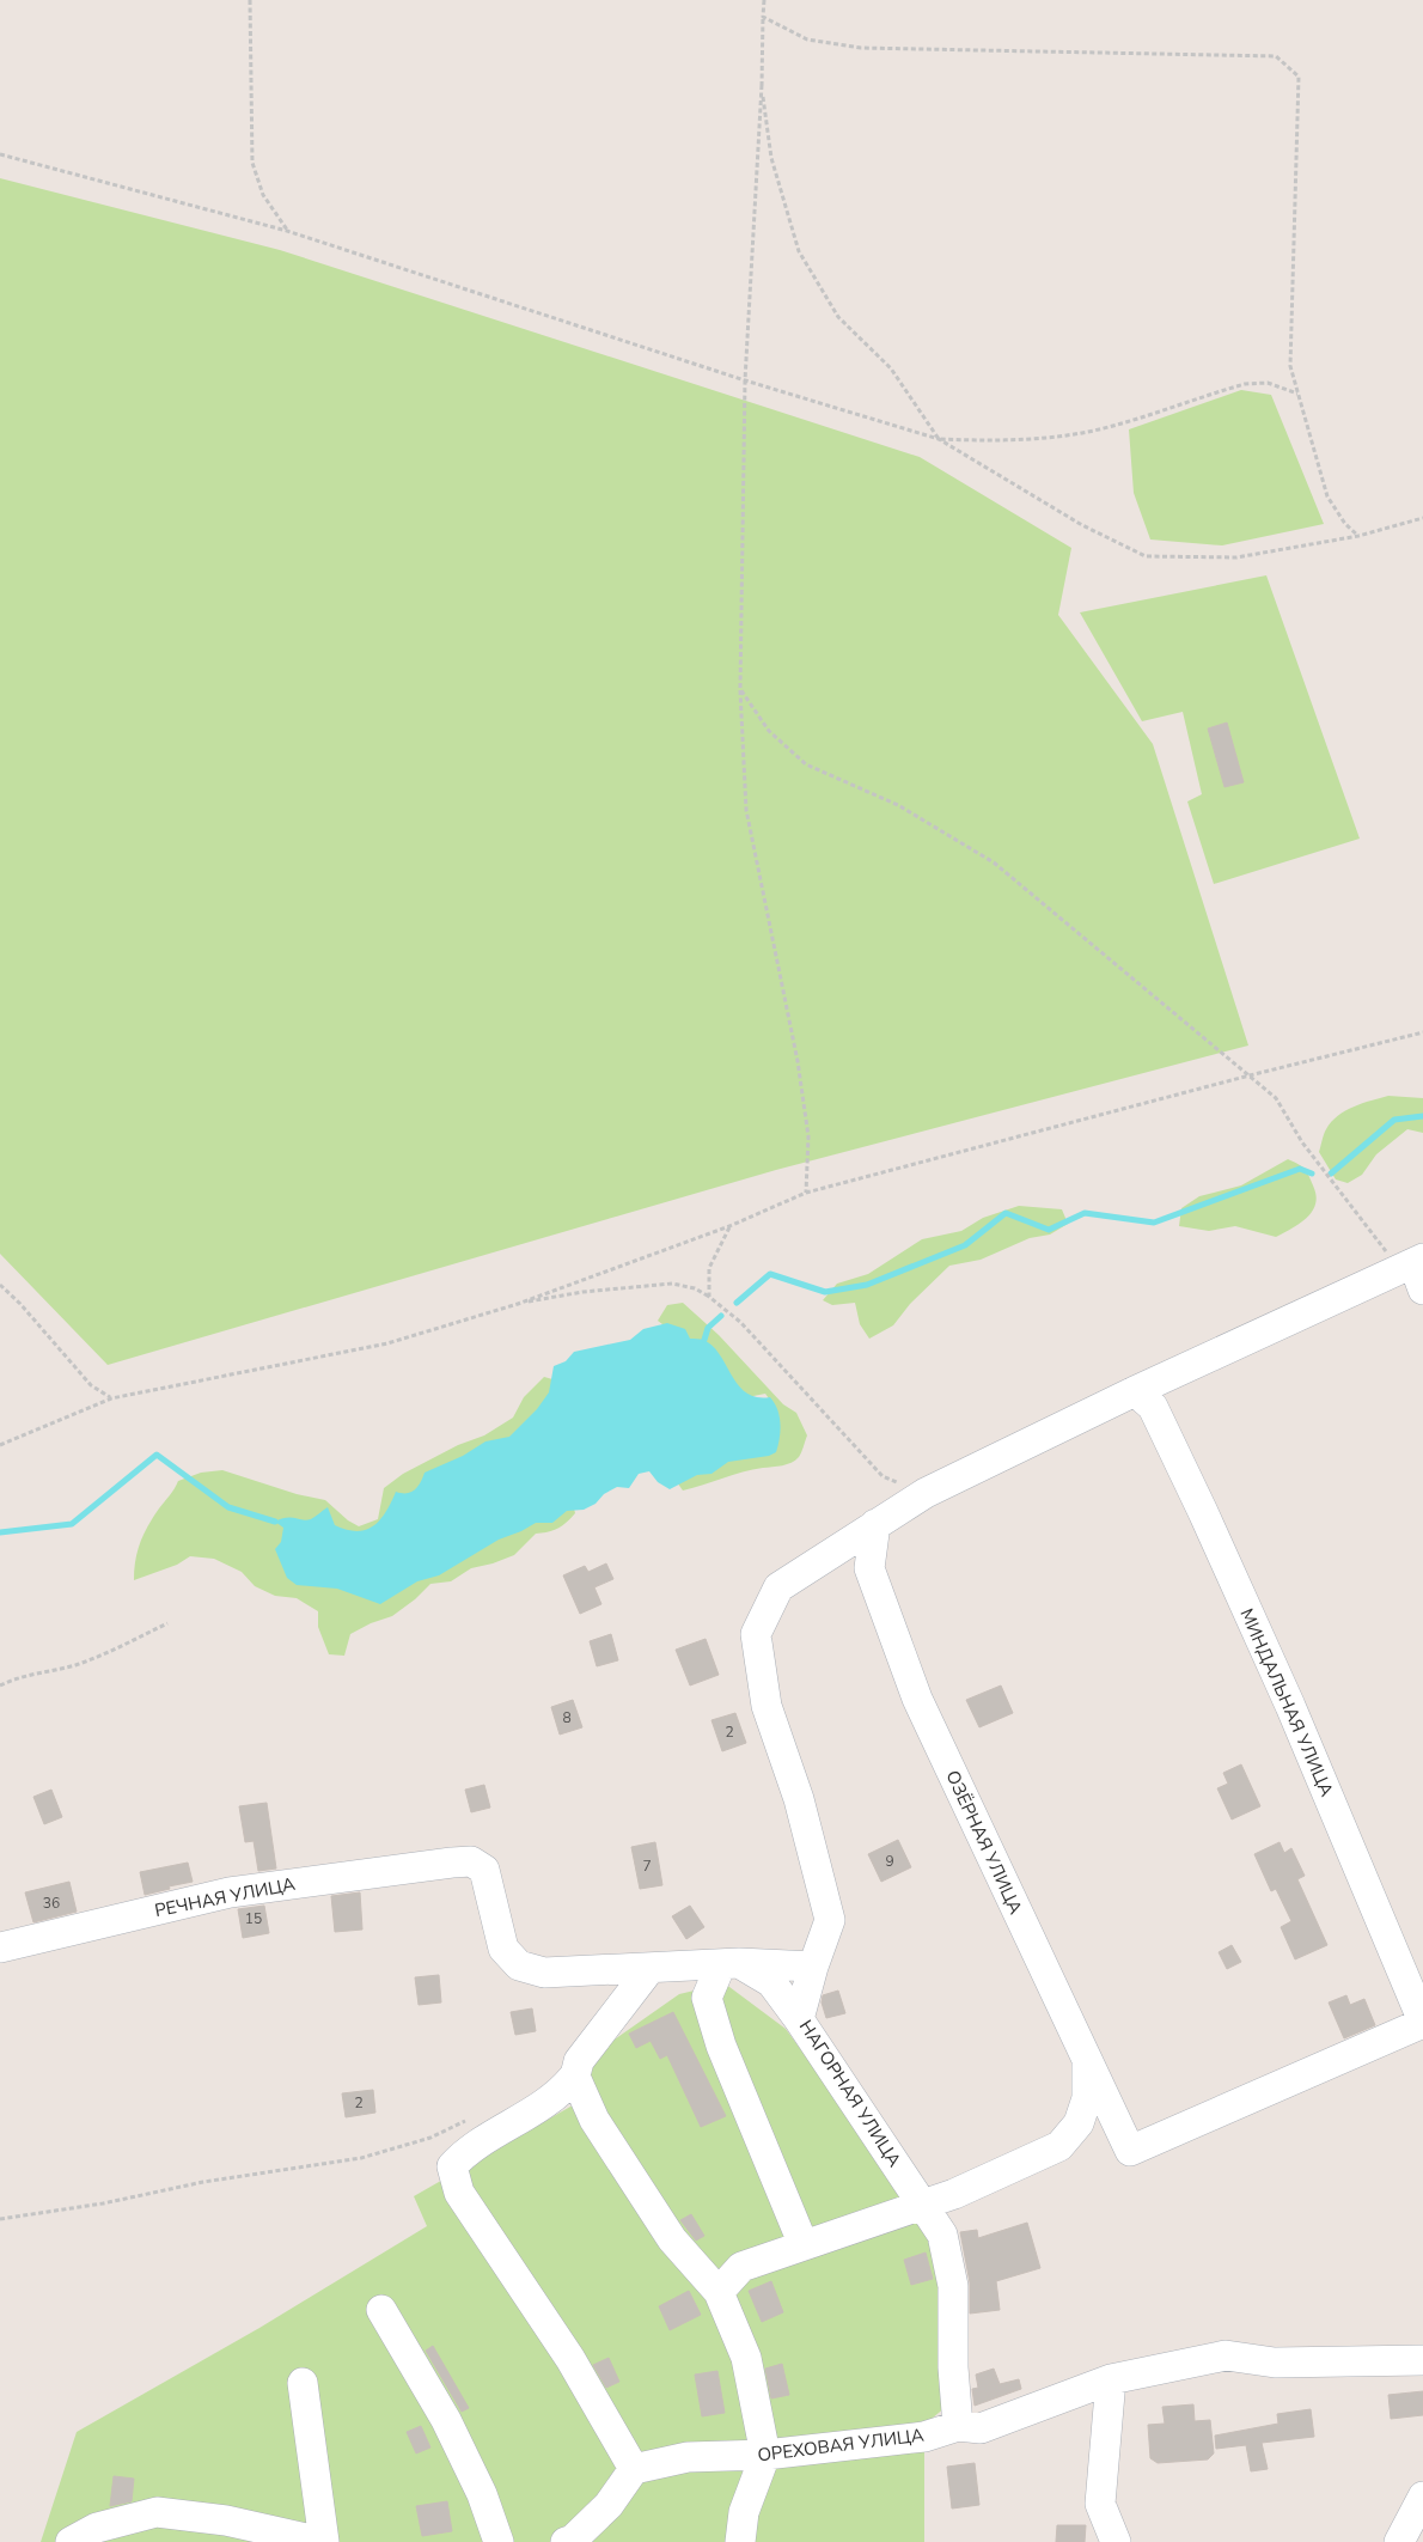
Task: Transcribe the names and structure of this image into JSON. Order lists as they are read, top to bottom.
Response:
{
  "streets": {
    "street": [
      "МИНДАЛЬНАЯ УЛИЦА",
      "ОЗЁРНАЯ УЛИЦА",
      "РЕЧНАЯ УЛИЦА",
      "НАГОРНАЯ УЛИЦА",
      "ОРЕХОВАЯ УЛИЦА"
    ]
  },
  "crossings": [
    ["МИНДАЛЬНАЯ УЛИЦА", "ОЗЁРНАЯ УЛИЦА"],
    ["ОЗЁРНАЯ УЛИЦА", "НАГОРНАЯ УЛИЦА"],
    ["РЕЧНАЯ УЛИЦА", "НАГОРНАЯ УЛИЦА"],
    ["НАГОРНАЯ УЛИЦА", "ОРЕХОВАЯ УЛИЦА"]
  ],
  "house_numbers": [
    "8",
    "2",
    "9",
    "7",
    "36",
    "15",
    "2"
  ]
}
